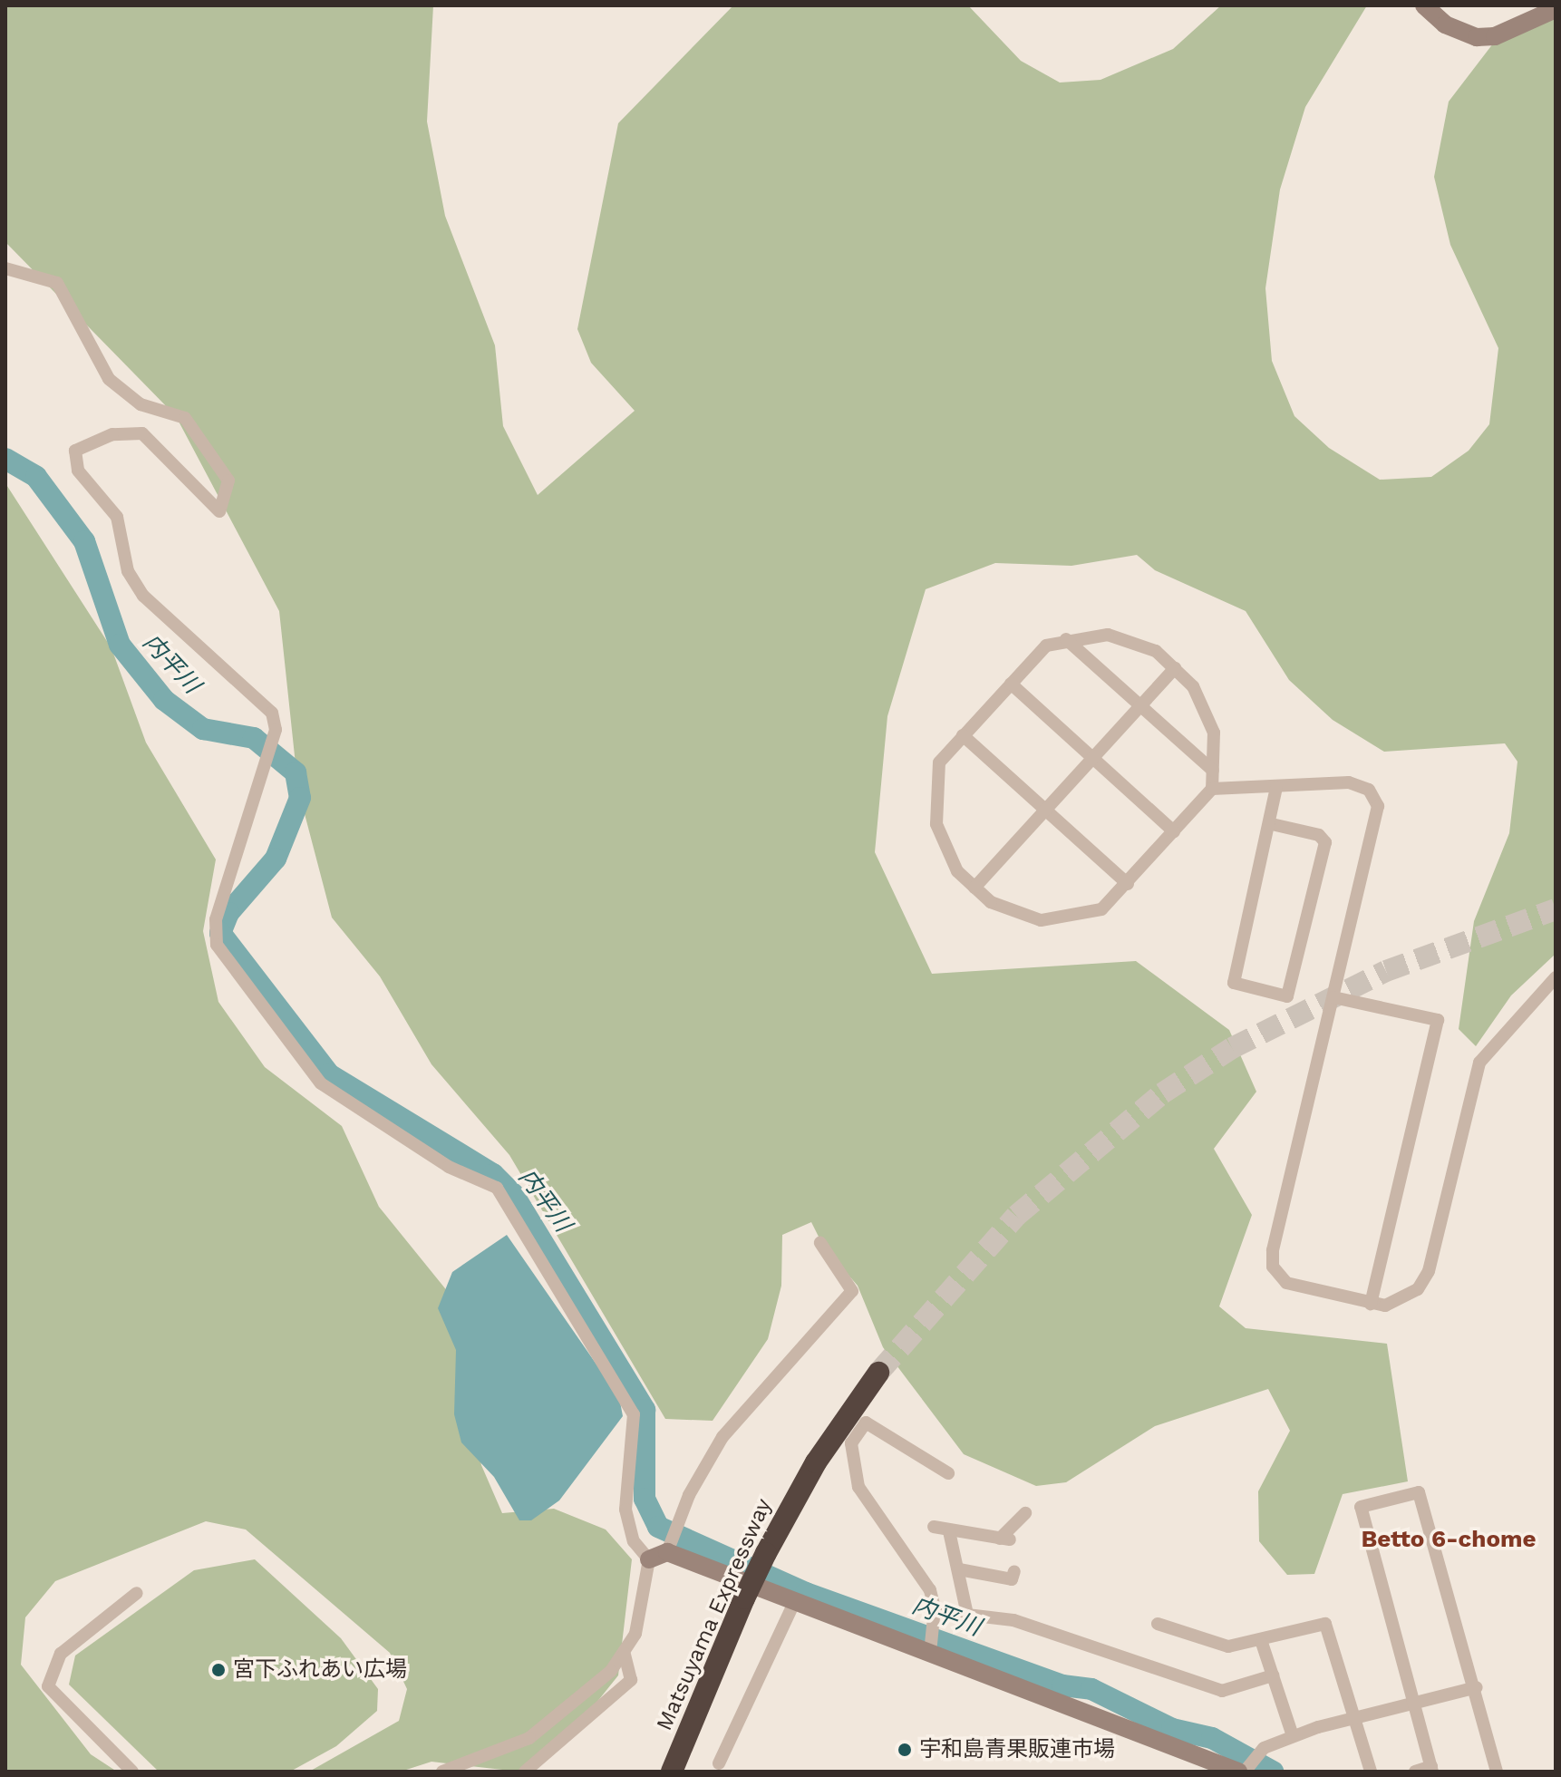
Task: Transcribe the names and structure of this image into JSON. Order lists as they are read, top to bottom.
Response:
{
  "streets": {
    "highway": ["Matsuyama Expressway"]
  },
  "districts": ["Betto 6-chome"],
  "water": ["内平川"],
  "places": ["宮下ふれあい広場", "宇和島青果販連市場"]
}
